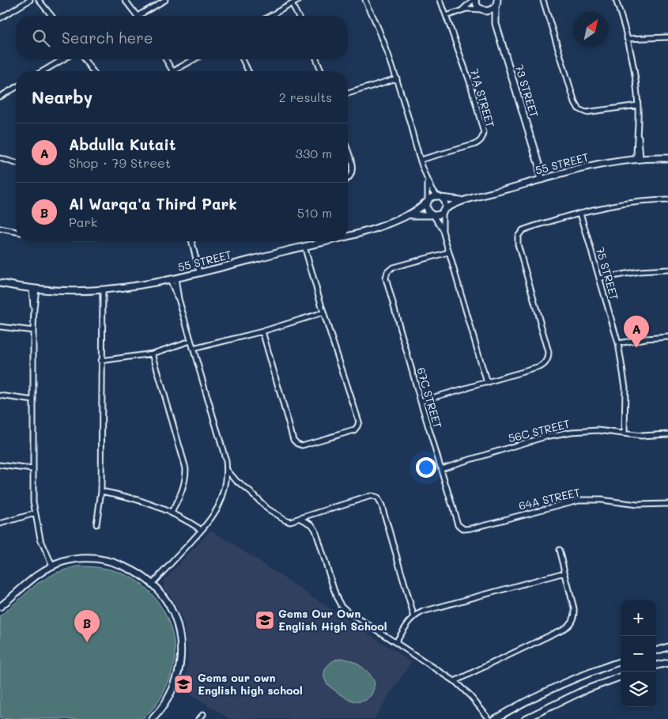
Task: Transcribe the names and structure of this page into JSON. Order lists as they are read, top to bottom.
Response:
{
  "streets": {
    "street": [
      "73 STREET",
      "71A STREET",
      "55 STREET",
      "75 STREET",
      "67C STREET",
      "56C STREET",
      "64A STREET"
    ]
  },
  "crossings": [
    ["73 STREET", "55 STREET"],
    ["75 STREET", "56C STREET"],
    ["67C STREET", "56C STREET"],
    ["67C STREET", "64A STREET"]
  ],
  "places": {
    "school or university": ["Gems Our Own English High School", "Gems our own English high school"]
  },
  "north": "top right",
  "page": {
    "search": "Search here",
    "heading": ["Nearby", "2 results"],
    "list": [
      {
        "mark": "A",
        "name": "Abdulla Kutait",
        "note": "Shop · 79 Street",
        "value": "330 m"
      },
      {
        "mark": "B",
        "name": "Al Warqa'a Third Park",
        "note": "Park",
        "value": "510 m"
      }
    ],
    "pins": ["A", "B"],
    "map_buttons": ["+", "−"]
  }
}
